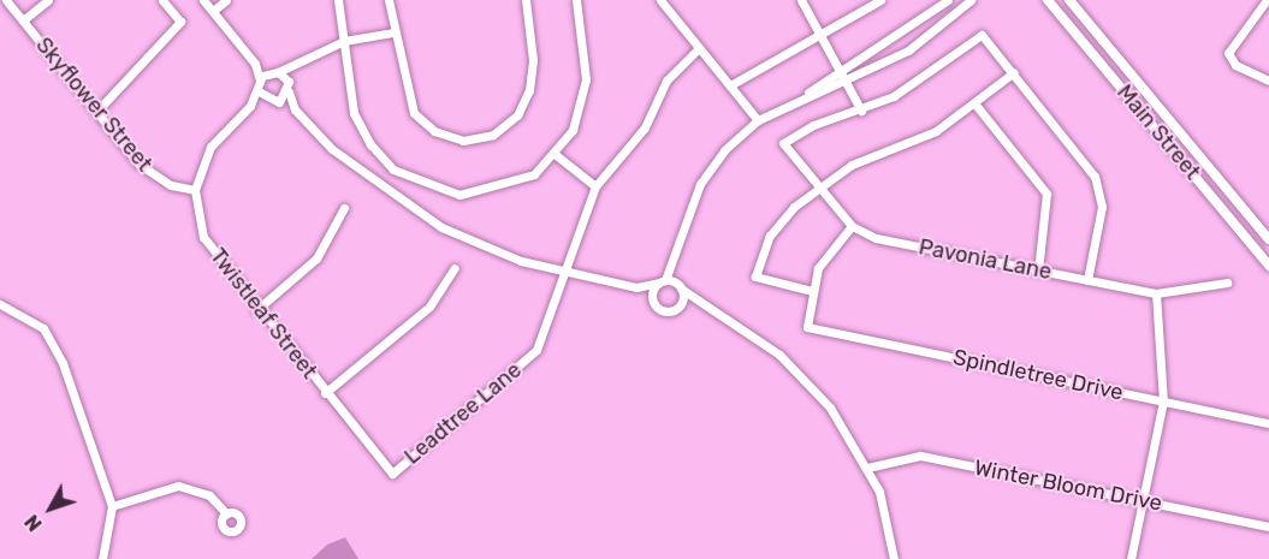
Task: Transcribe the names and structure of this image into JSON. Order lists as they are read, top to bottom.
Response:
{
  "streets": {
    "main road": ["Main Street"],
    "street": [
      "Skyflower Street",
      "Pavonia Lane",
      "Twistleaf Street",
      "Spindletree Drive",
      "Leadtree Lane",
      "Winter Bloom Drive"
    ]
  },
  "crossings": [
    ["Skyflower Street", "Twistleaf Street"],
    ["Twistleaf Street", "Leadtree Lane"]
  ],
  "north": "bottom left"
}
